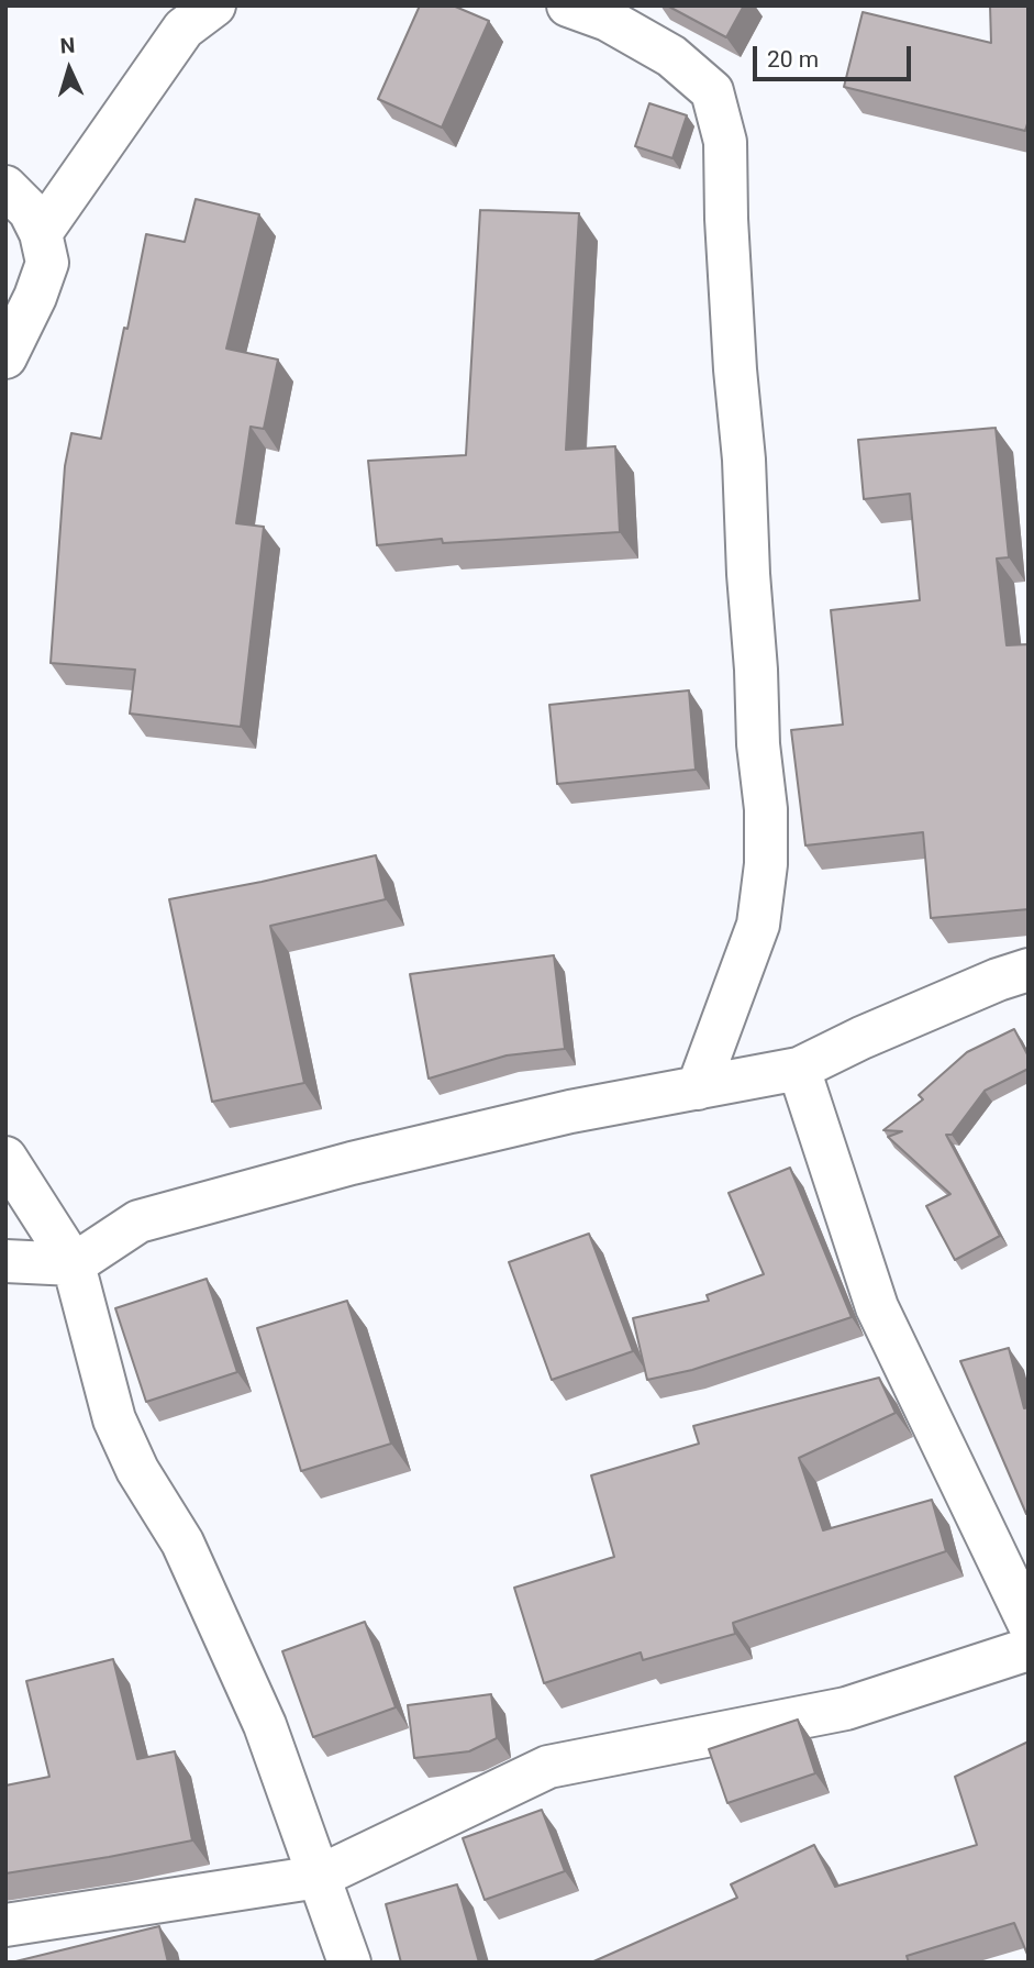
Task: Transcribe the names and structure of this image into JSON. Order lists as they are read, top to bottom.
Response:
{
  "scale_bar": "20 m",
  "north": "top"
}
